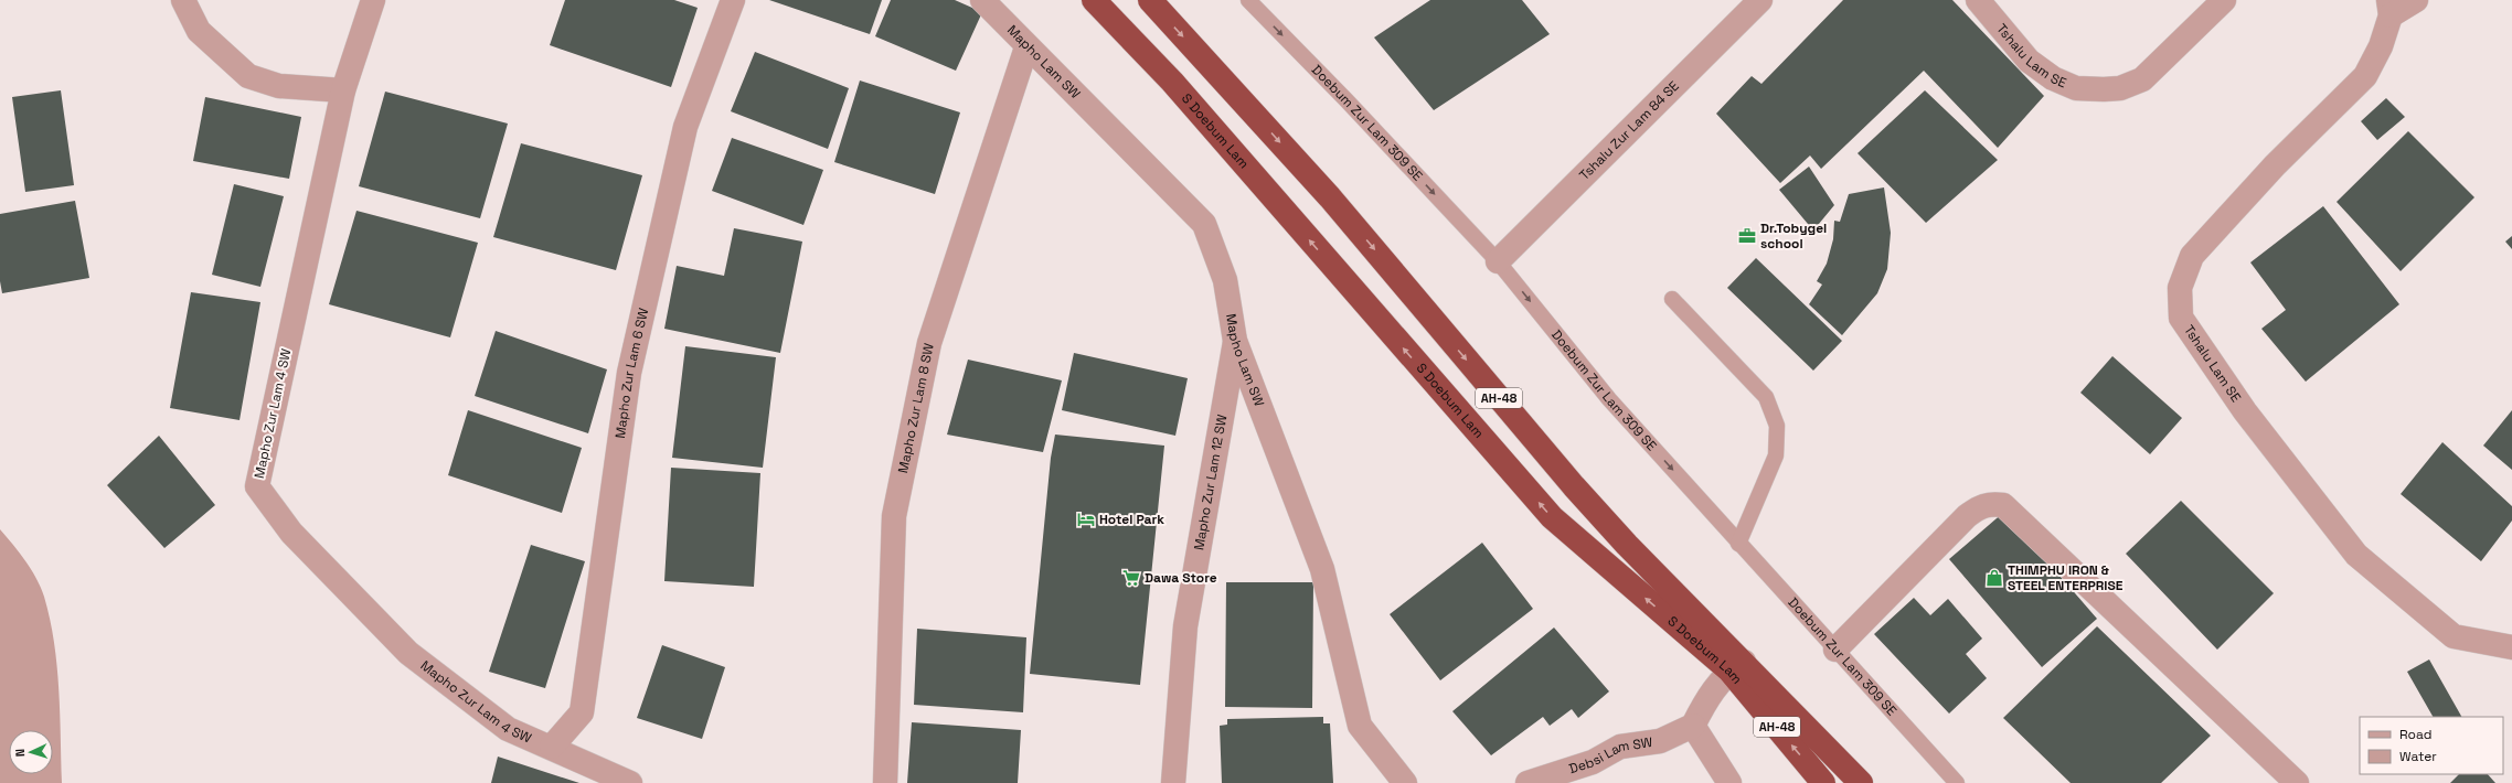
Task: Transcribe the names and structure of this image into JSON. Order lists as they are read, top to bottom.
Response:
{
  "streets": {
    "highway": ["S Doebum Lam", "AH-48"],
    "street": [
      "Tshalu Lam SE",
      "Mapho Lam SW",
      "Tshalu Zur Lam 84 SE",
      "Mapho Zur Lam 6 SW",
      "Mapho Zur Lam 8 SW",
      "Mapho Zur Lam 4 SW",
      "Mapho Zur Lam 12 SW",
      "Debsi Lam SW"
    ],
    "lane": ["Doebum Zur Lam 309 SE"]
  },
  "crossings": [
    ["Mapho Lam SW", "Mapho Zur Lam 8 SW"],
    ["Mapho Lam SW", "Mapho Zur Lam 12 SW"],
    ["Doebum Zur Lam 309 SE", "Tshalu Zur Lam 84 SE"],
    ["Mapho Zur Lam 6 SW", "Mapho Zur Lam 4 SW"]
  ],
  "one_way": ["Doebum Zur Lam 309 SE"],
  "places": {
    "office": ["Dr.Tobygel school"],
    "hotel": ["Hotel Park"],
    "supermarket": ["Dawa Store"],
    "shop": ["THIMPHU IRON & STEEL ENTERPRISE"]
  },
  "legend": ["Road", "Water"],
  "north": "left"
}
